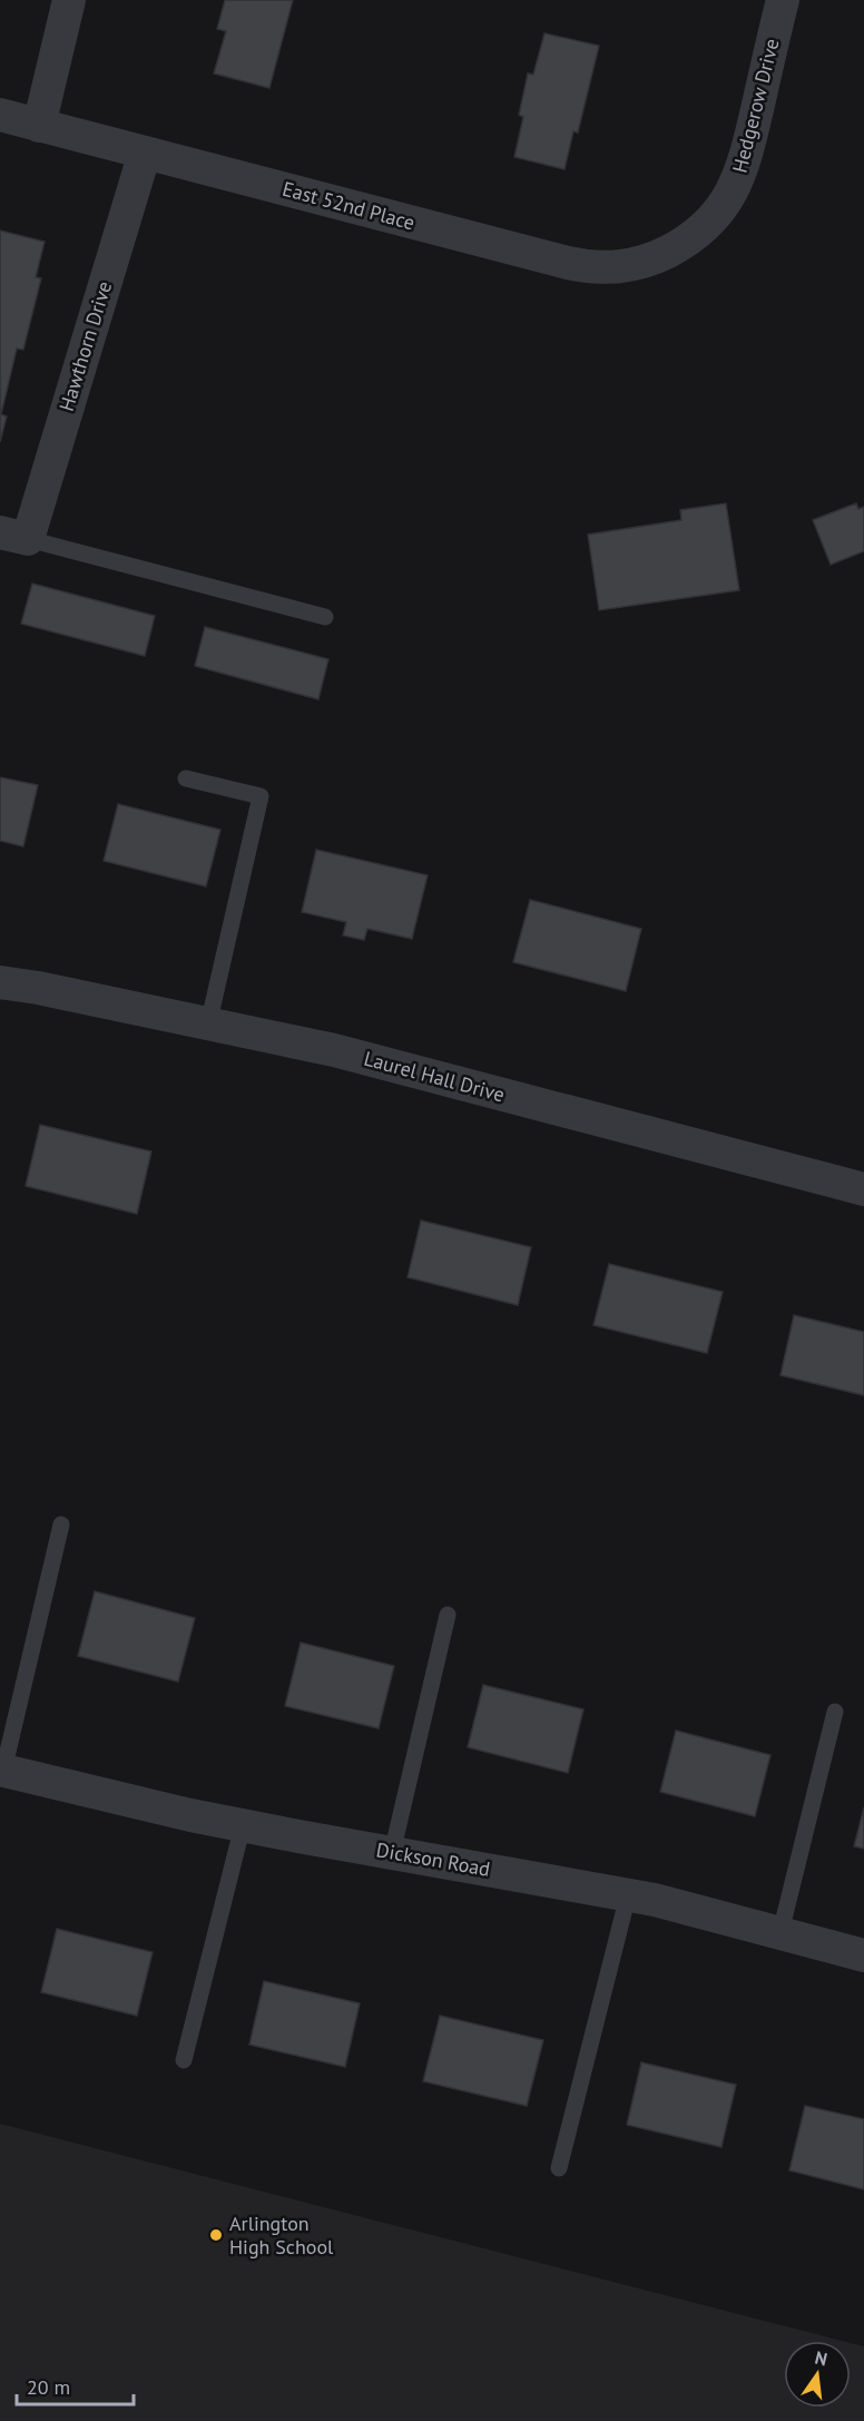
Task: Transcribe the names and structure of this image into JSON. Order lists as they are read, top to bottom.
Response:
{
  "streets": {
    "street": [
      "Hedgerow Drive",
      "East 52nd Place",
      "Hawthorn Drive",
      "Laurel Hall Drive",
      "Dickson Road"
    ]
  },
  "crossings": [
    ["Hedgerow Drive", "East 52nd Place"],
    ["East 52nd Place", "Hawthorn Drive"]
  ],
  "places": ["Arlington High School"],
  "scale_bar": "20 m",
  "north": "top"
}
